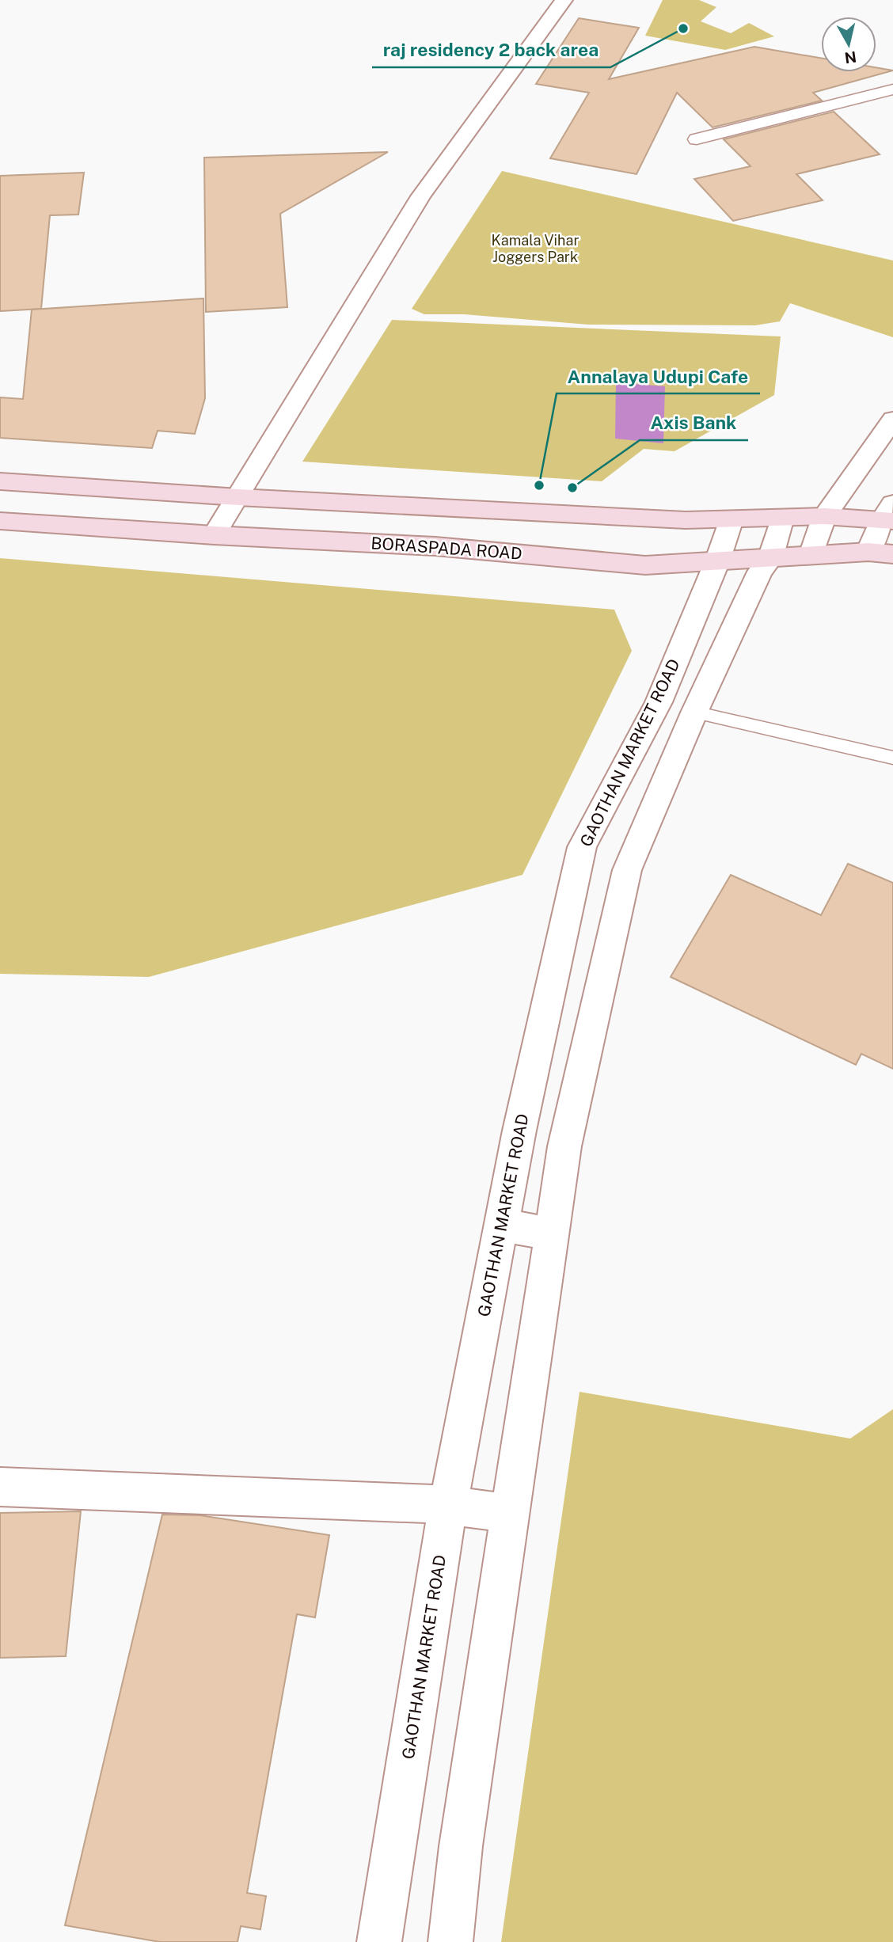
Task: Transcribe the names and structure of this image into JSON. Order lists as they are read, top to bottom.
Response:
{
  "streets": {
    "main road": ["BORASPADA ROAD"],
    "street": ["GAOTHAN MARKET ROAD"]
  },
  "crossings": [
    ["BORASPADA ROAD", "GAOTHAN MARKET ROAD"]
  ],
  "parks": ["Kamala Vihar Joggers Park"],
  "places": ["raj residency 2 back area", "Annalaya Udupi Cafe", "Axis Bank"],
  "north": "bottom"
}
